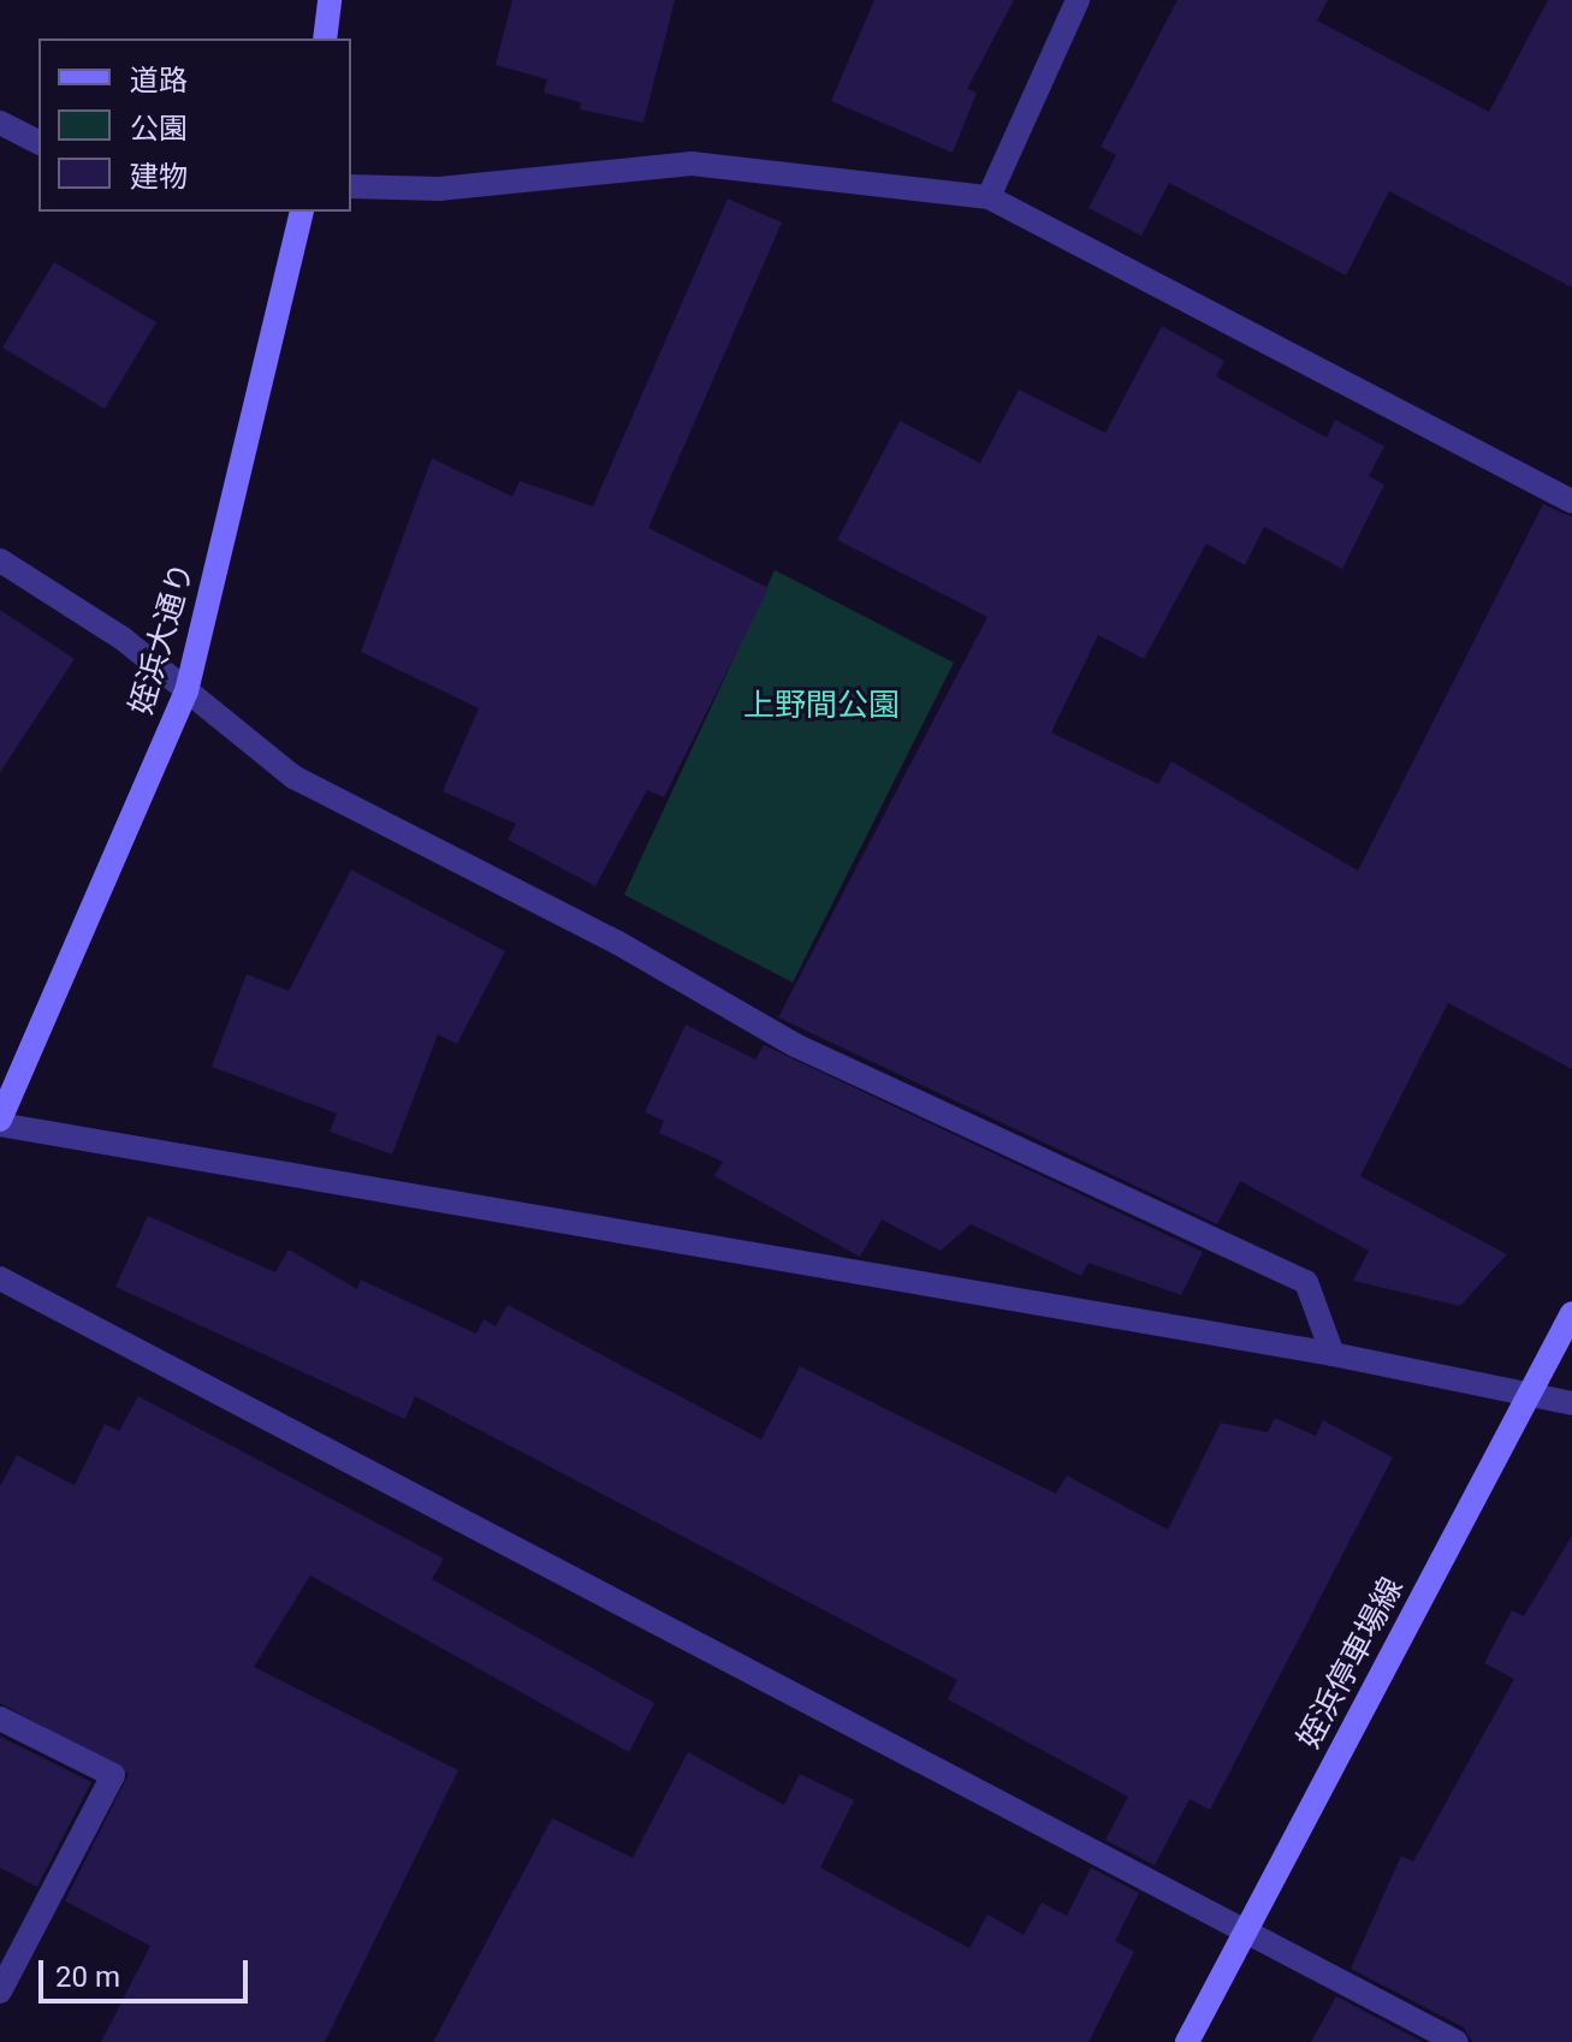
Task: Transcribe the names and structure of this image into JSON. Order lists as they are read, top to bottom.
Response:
{
  "streets": {
    "main road": ["姪浜大通り", "姪浜停車場線"]
  },
  "parks": ["上野間公園"],
  "legend": ["道路", "公園", "建物"],
  "scale_bar": "20 m"
}
